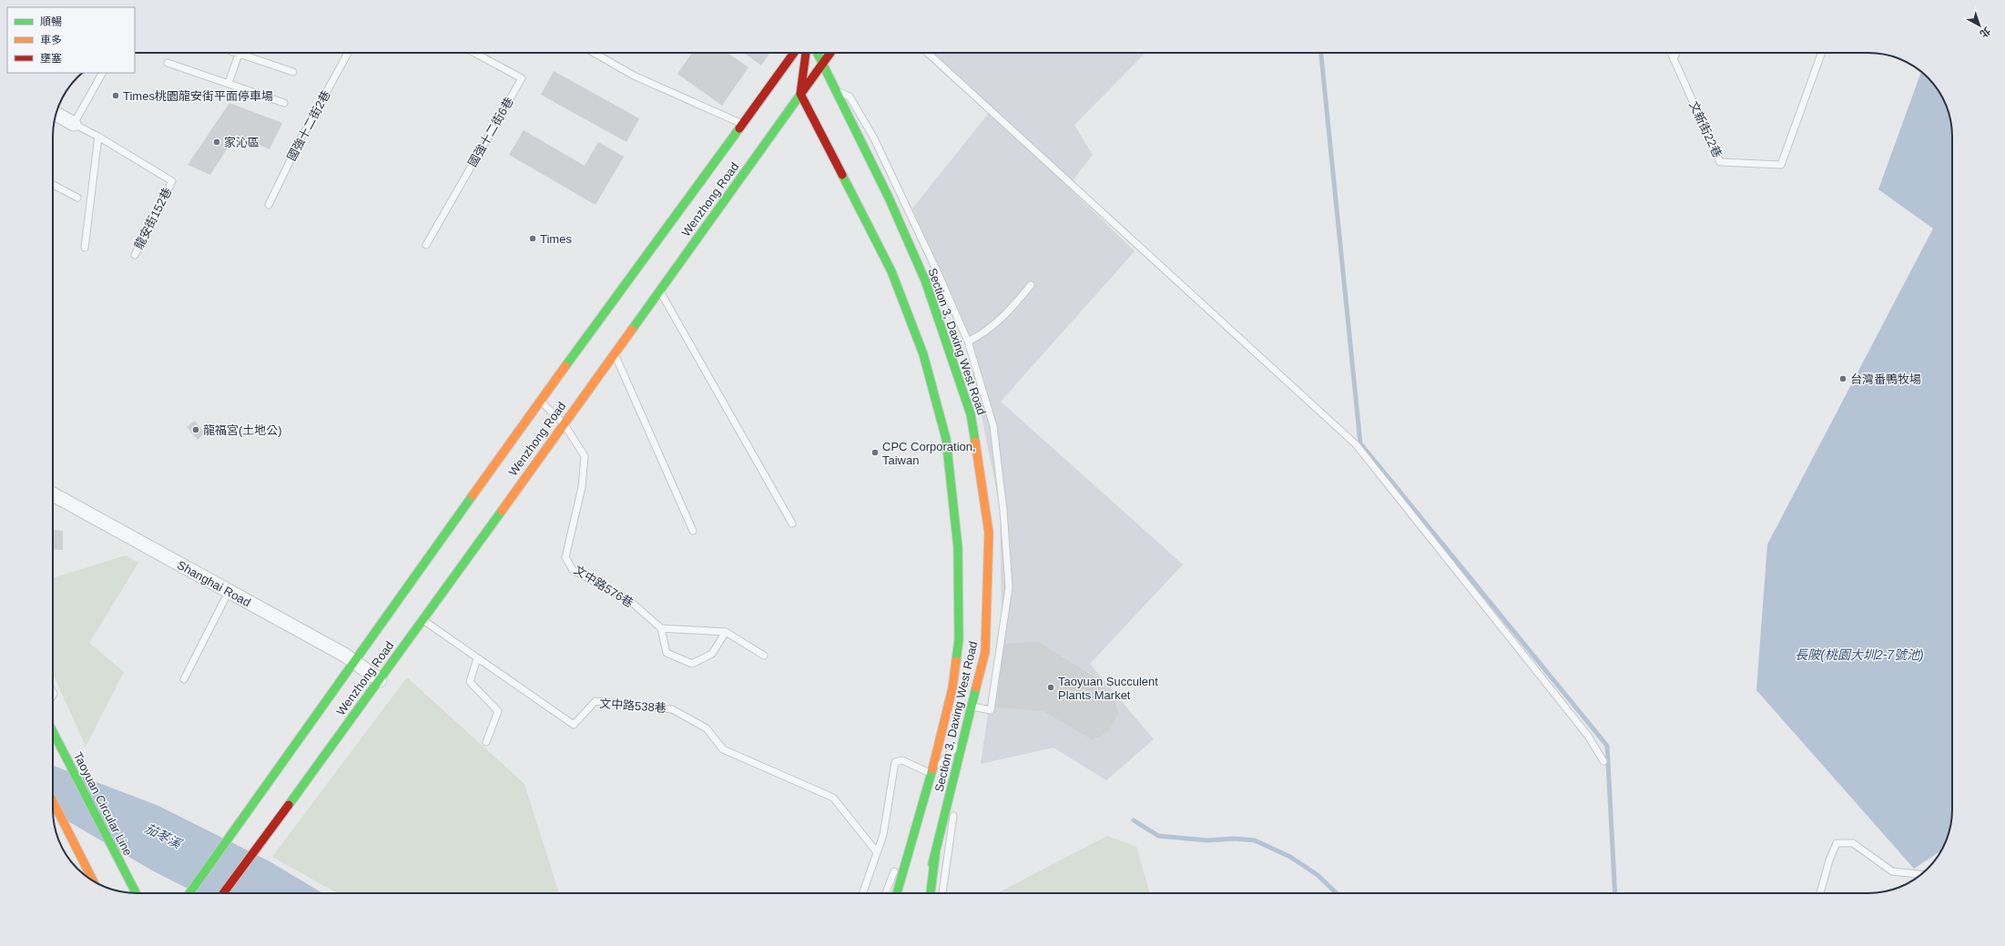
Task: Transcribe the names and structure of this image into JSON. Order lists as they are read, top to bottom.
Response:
{
  "streets": {
    "main road": ["Wenzhong Road", "Section 3, Daxing West Road", "Taoyuan Circular Line"],
    "street": ["Shanghai Road"],
    "lane": [
      "國強十二街2巷",
      "文新街22巷",
      "國強十二街6巷",
      "龍安街152巷",
      "文中路576巷",
      "文中路538巷"
    ]
  },
  "crossings": [
    ["Wenzhong Road", "Section 3, Daxing West Road"],
    ["Wenzhong Road", "Shanghai Road"],
    ["Wenzhong Road", "文中路576巷"],
    ["Wenzhong Road", "文中路538巷"]
  ],
  "water": ["長陂(桃園大圳2-7號池)", "茄苳溪"],
  "places": [
    "Times桃園龍安街平面停車場",
    "家沁區",
    "Times",
    "台灣番鴨牧場",
    "龍福宮(土地公)",
    "CPC Corporation, Taiwan",
    "Taoyuan Succulent Plants Market"
  ],
  "legend": ["順暢", "車多", "壅塞"],
  "north": "bottom right"
}
